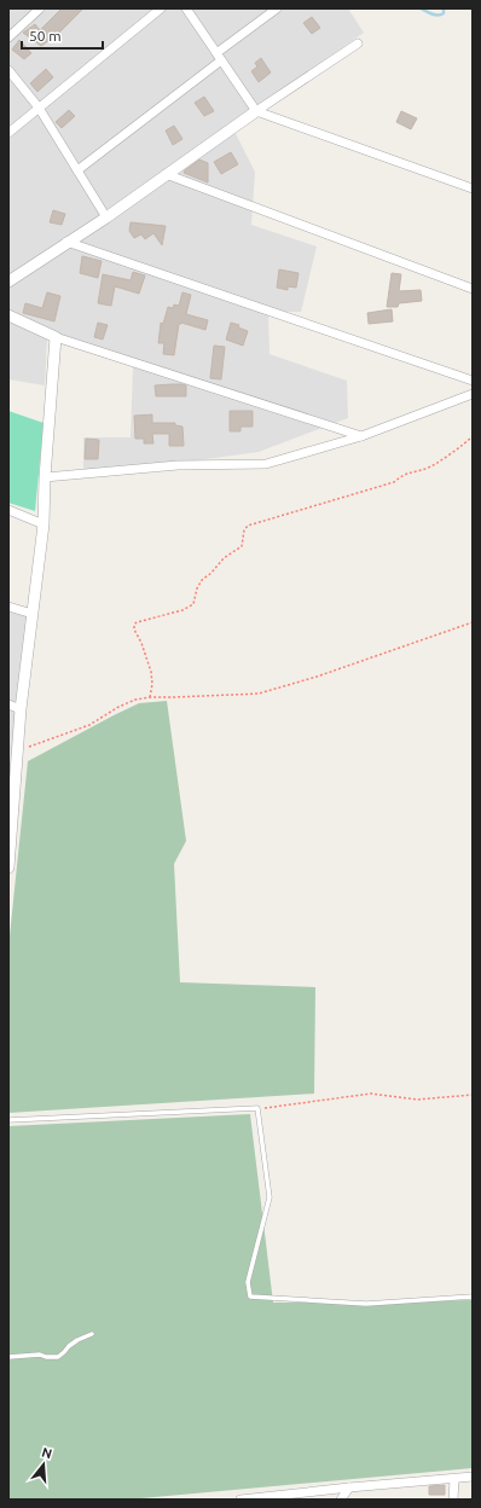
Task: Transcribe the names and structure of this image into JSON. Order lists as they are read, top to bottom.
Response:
{
  "scale_bar": "50 m",
  "north": "top"
}
